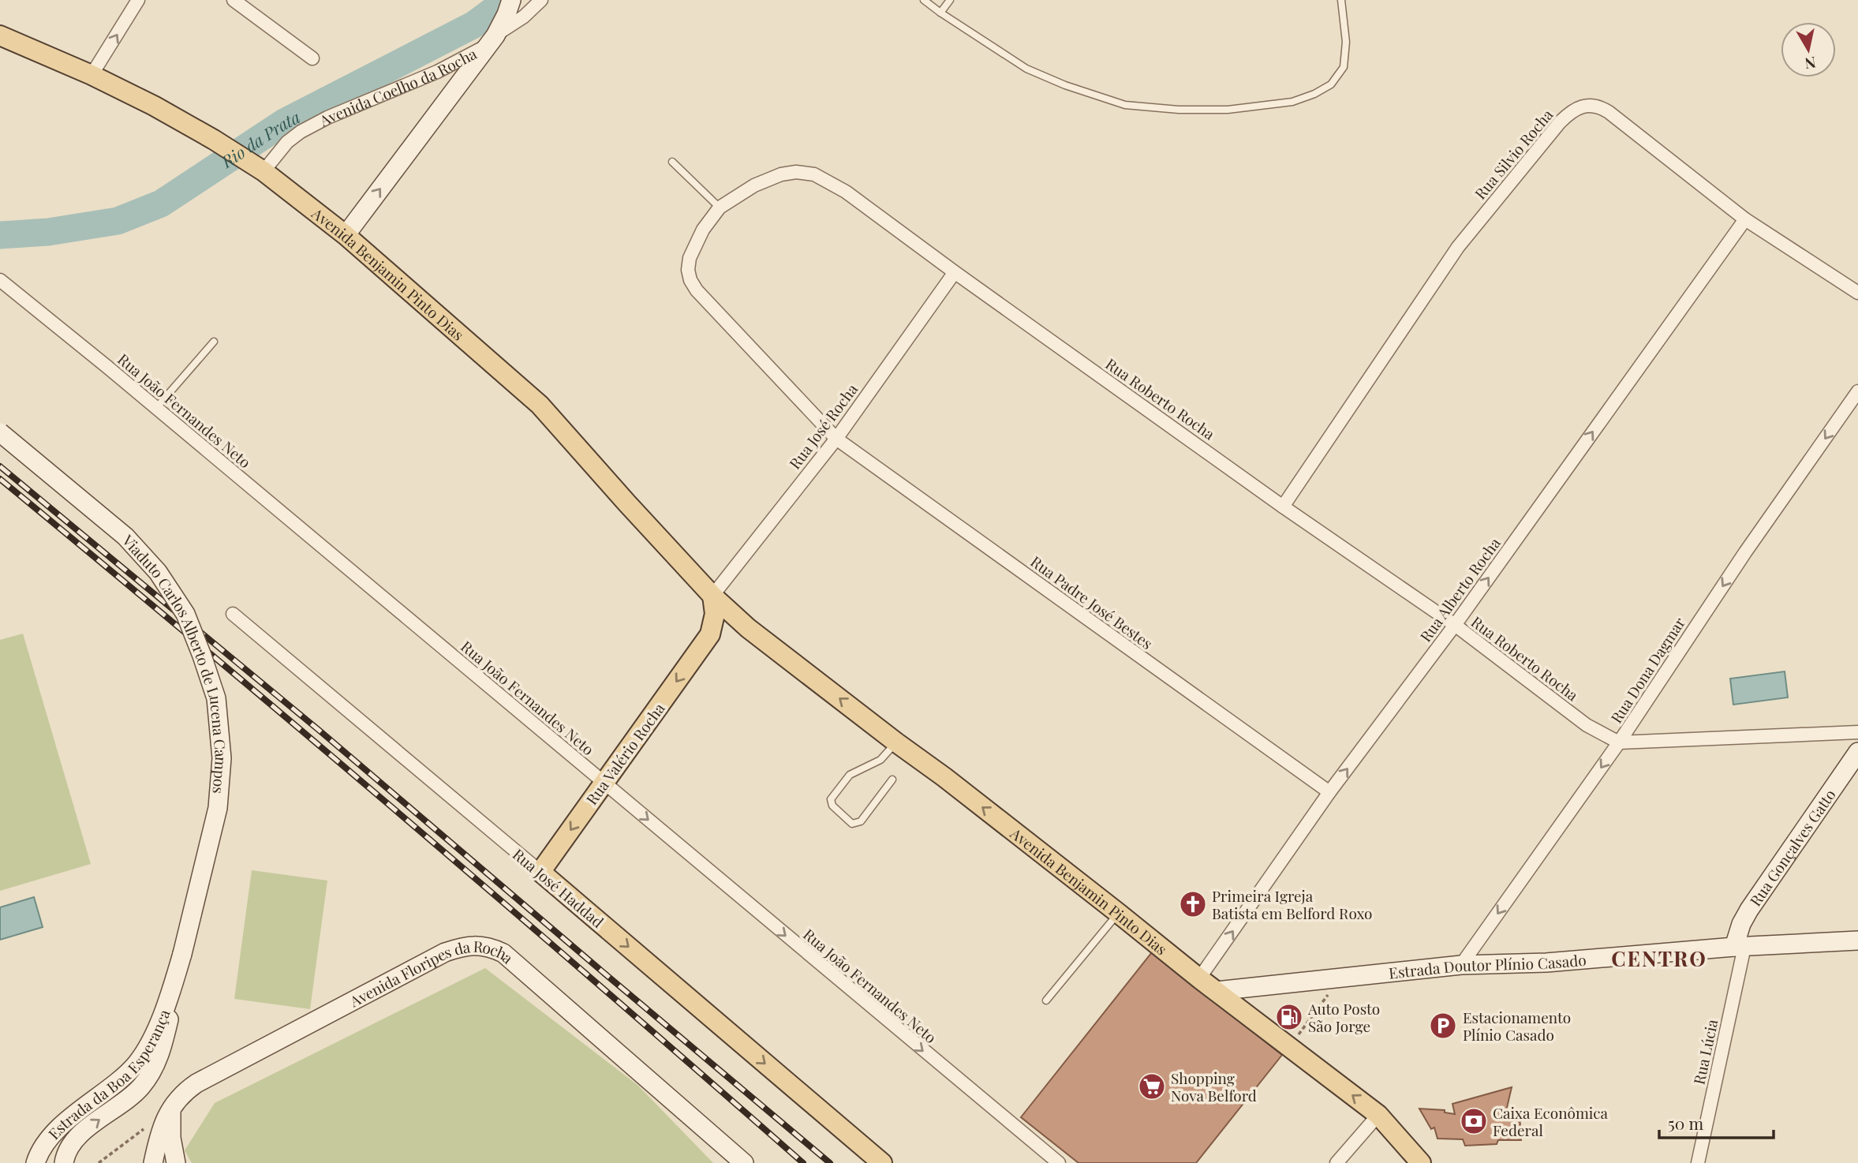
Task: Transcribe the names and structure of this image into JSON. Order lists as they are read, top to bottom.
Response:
{
  "streets": {
    "main road": [
      "Avenida Coelho da Rocha",
      "Avenida Benjamin Pinto Dias",
      "Viaduto Carlos Alberto de Lucena Campos",
      "Rua Valério Rocha",
      "Rua Gonçalves Gatto",
      "Rua José Haddad",
      "Estrada Doutor Plínio Casado",
      "Avenida Floripes da Rocha",
      "Estrada da Boa Esperança"
    ],
    "street": [
      "Rua Silvio Rocha",
      "Rua Roberto Rocha",
      "Rua João Fernandes Neto",
      "Rua José Rocha",
      "Rua Alberto Rocha",
      "Rua Padre José Bestes",
      "Rua Dona Dagmar",
      "Rua Lúcia"
    ]
  },
  "crossings": [
    ["Avenida Coelho da Rocha", "Avenida Benjamin Pinto Dias"],
    ["Rua Silvio Rocha", "Rua Roberto Rocha"],
    ["Rua Silvio Rocha", "Rua Alberto Rocha"],
    ["Avenida Benjamin Pinto Dias", "Rua José Rocha"],
    ["Avenida Benjamin Pinto Dias", "Rua Alberto Rocha"],
    ["Avenida Benjamin Pinto Dias", "Estrada Doutor Plínio Casado"],
    ["Rua Roberto Rocha", "Rua José Rocha"],
    ["Rua Roberto Rocha", "Rua Alberto Rocha"],
    ["Rua Roberto Rocha", "Rua Padre José Bestes"],
    ["Rua Roberto Rocha", "Rua Dona Dagmar"],
    ["Rua João Fernandes Neto", "Rua Valério Rocha"],
    ["Rua José Rocha", "Rua Padre José Bestes"],
    ["Rua Alberto Rocha", "Rua Padre José Bestes"],
    ["Viaduto Carlos Alberto de Lucena Campos", "Estrada da Boa Esperança"],
    ["Rua Dona Dagmar", "Estrada Doutor Plínio Casado"],
    ["Rua Valério Rocha", "Rua José Haddad"],
    ["Rua Gonçalves Gatto", "Estrada Doutor Plínio Casado"],
    ["Rua Gonçalves Gatto", "Rua Lúcia"],
    ["Estrada Doutor Plínio Casado", "Rua Lúcia"]
  ],
  "one_way": [
    "Avenida Coelho da Rocha",
    "Rua João Fernandes Neto",
    "Rua Alberto Rocha",
    "Rua Dona Dagmar",
    "Rua Valério Rocha",
    "Rua José Haddad"
  ],
  "districts": ["CENTRO"],
  "water": ["Rio da Prata"],
  "places": {
    "church": ["Primeira Igreja Batista em Belford Roxo"],
    "fuel station": ["Auto Posto São Jorge"],
    "parking": ["Estacionamento Plínio Casado"],
    "supermarket": ["Shopping Nova Belford"],
    "bank": ["Caixa Econômica Federal"]
  },
  "scale_bar": "50 m",
  "north": "bottom"
}
